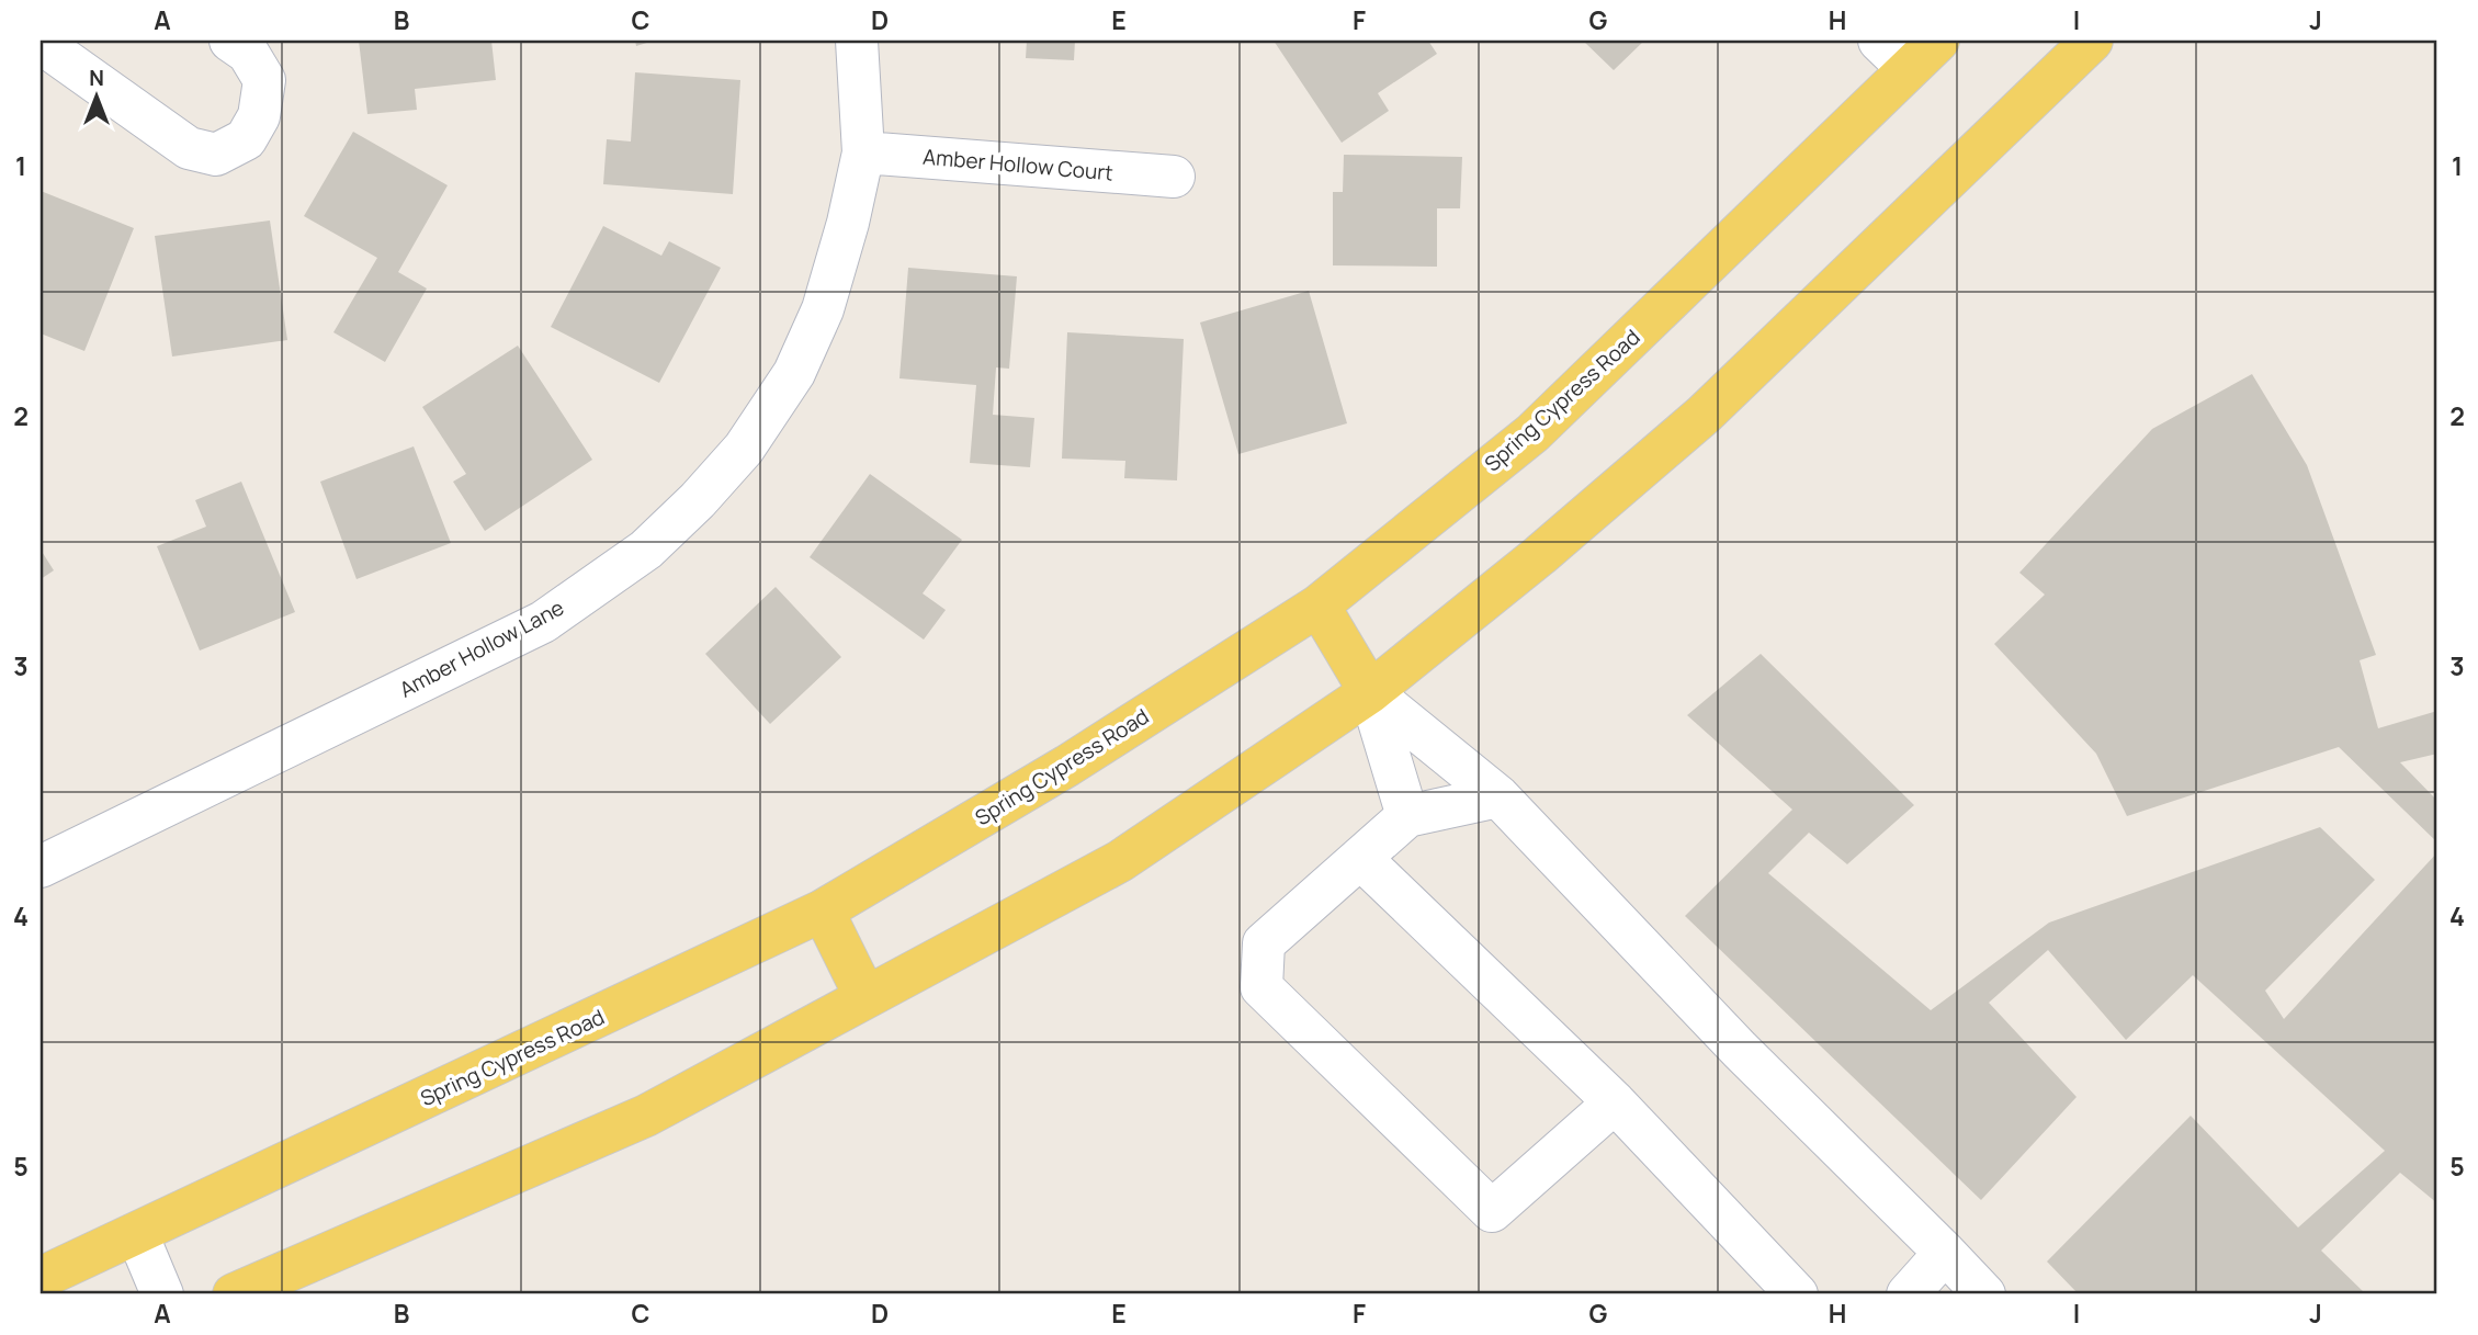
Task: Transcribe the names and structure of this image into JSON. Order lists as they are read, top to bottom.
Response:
{
  "streets": {
    "main road": ["Spring Cypress Road"],
    "street": ["Amber Hollow Court", "Amber Hollow Lane"]
  },
  "crossings": [
    ["Amber Hollow Court", "Amber Hollow Lane"]
  ],
  "north": "top",
  "grid": {
    "columns": [
      "A",
      "B",
      "C",
      "D",
      "E",
      "F",
      "G",
      "H",
      "I",
      "J"
    ],
    "rows": [
      "1",
      "2",
      "3",
      "4",
      "5"
    ]
  }
}
